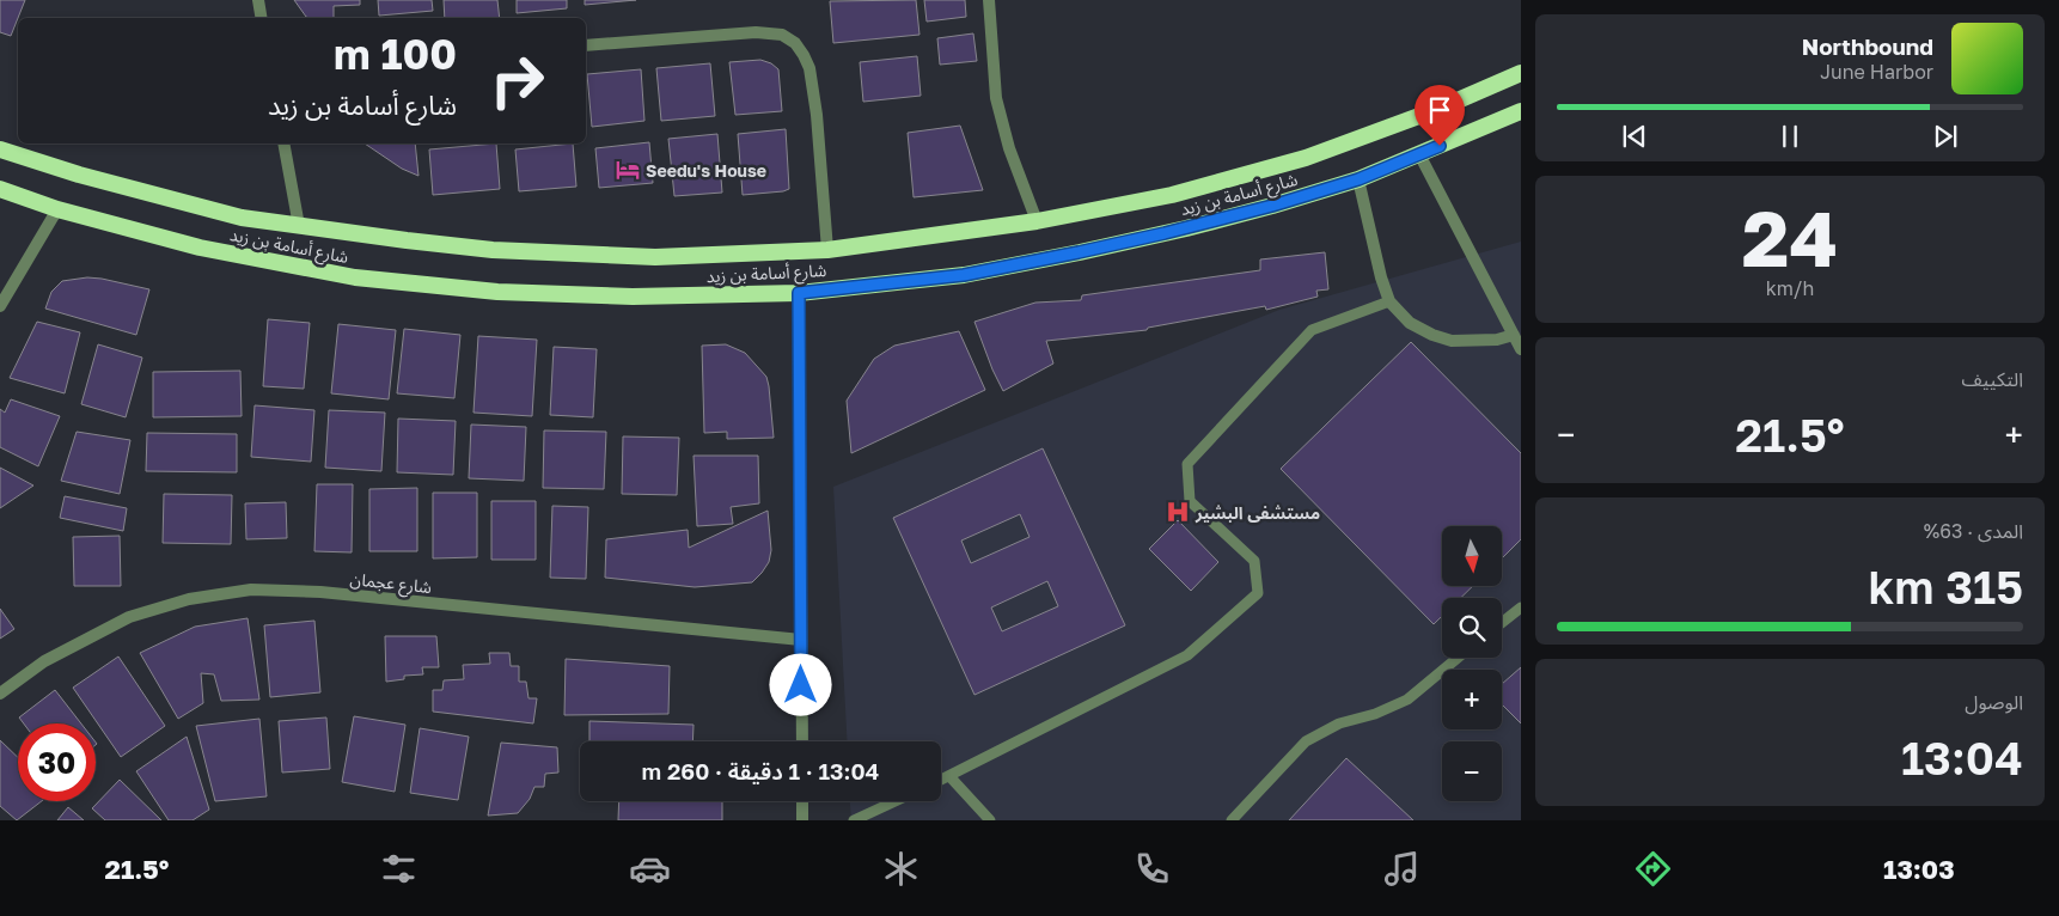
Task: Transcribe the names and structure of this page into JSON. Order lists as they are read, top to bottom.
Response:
{
  "streets": {
    "highway": ["شارع أسامة بن زيد"],
    "street": ["شارع عجمان"]
  },
  "places": {
    "hotel": ["Seedu's House"],
    "hospital": ["مستشفى البشير"]
  },
  "north": "bottom",
  "page": {
    "turn": ["100 m", "شارع أسامة بن زيد"],
    "song": ["Northbound", "June Harbor"],
    "tile": [
      ["24", "km/h"],
      "التكييف",
      ["المدى · 63%", "315 km"],
      ["الوصول", "13:04"]
    ],
    "heat": ["−", "21.5°", "+"],
    "map_buttons": ["+", "−"],
    "limit": "30",
    "trip": "13:04 · 1 دقيقة · 260 m",
    "tabs": ["13:03", "21.5°"]
  }
}
